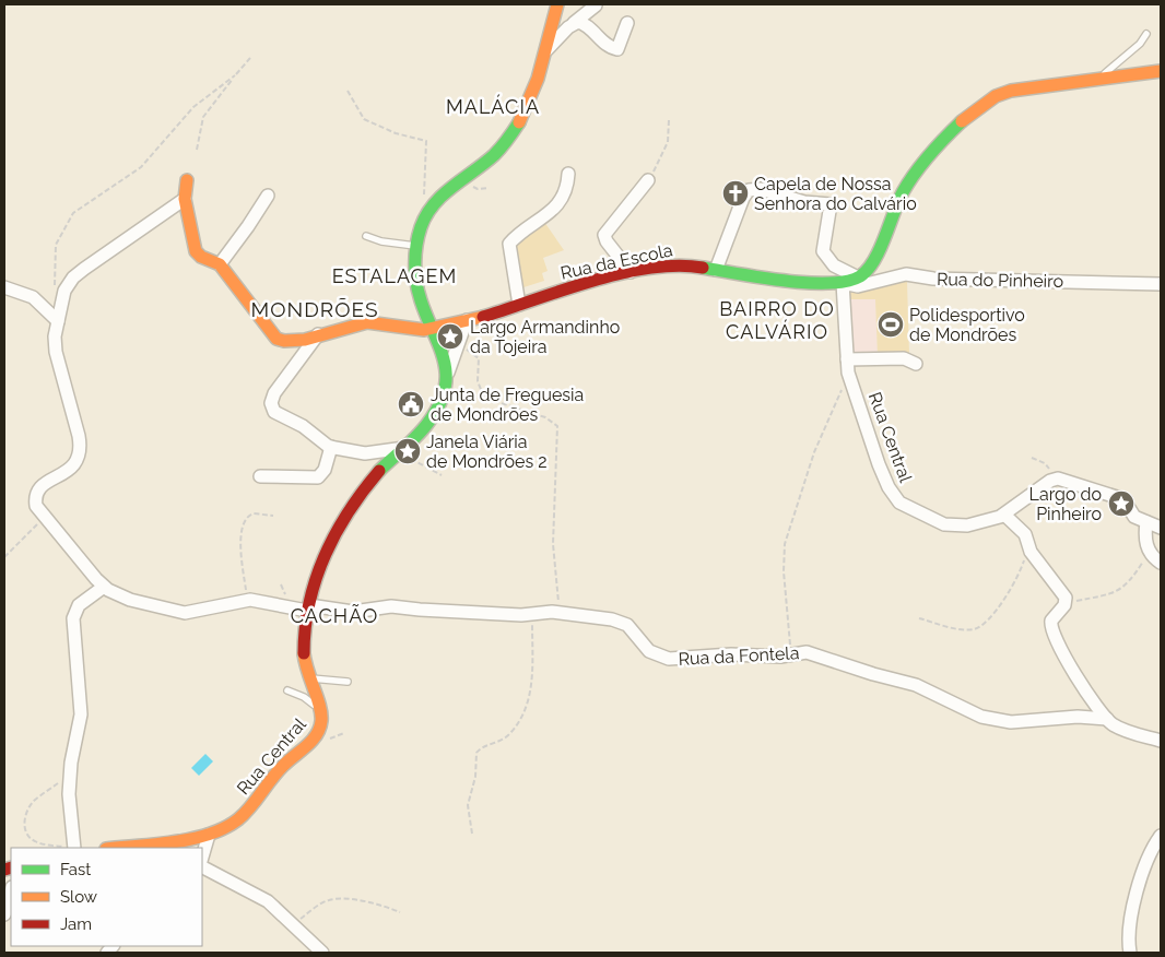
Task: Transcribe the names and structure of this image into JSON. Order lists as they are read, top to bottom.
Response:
{
  "streets": {
    "street": [
      "Rua da Escola",
      "Rua do Pinheiro",
      "Rua Central",
      "Rua da Fontela"
    ]
  },
  "crossings": [
    ["Rua da Escola", "Rua do Pinheiro"],
    ["Rua da Escola", "Rua Central"],
    ["Rua do Pinheiro", "Rua Central"],
    ["Rua Central", "Rua da Fontela"]
  ],
  "districts": [
    "MALÁCIA",
    "ESTALAGEM",
    "MONDRÕES",
    "BAIRRO DO CALVÁRIO",
    "CACHÃO"
  ],
  "places": {
    "church": ["Capela de Nossa Senhora do Calvário"],
    "sports": ["Polidesportivo de Mondrões"],
    "place": ["Largo Armandinho da Tojeira", "Janela Viária de Mondrões 2", "Largo do Pinheiro"],
    "public building": ["Junta de Freguesia de Mondrões"]
  },
  "legend": ["Fast", "Slow", "Jam"]
}
